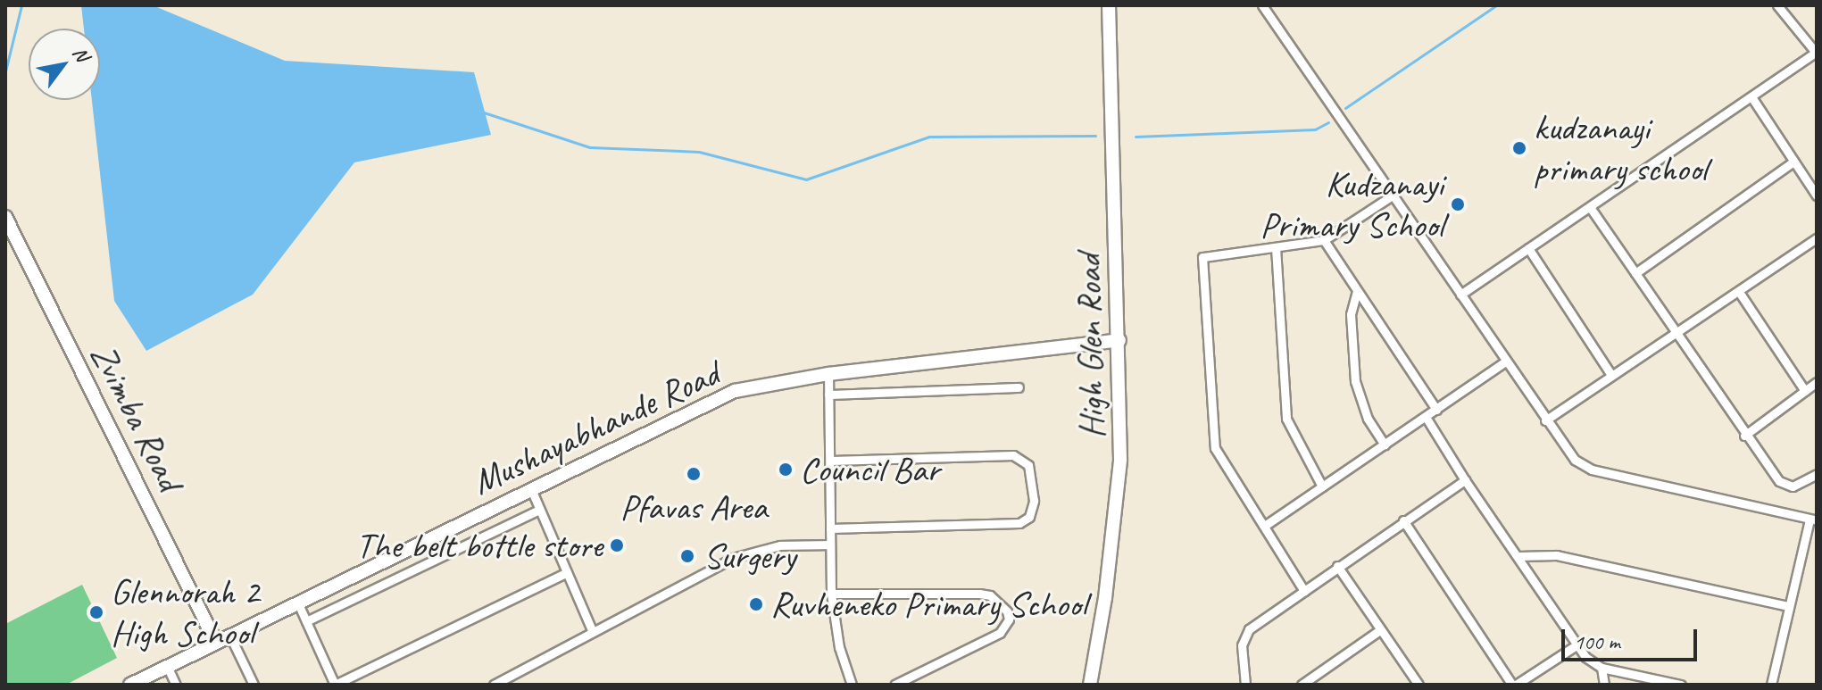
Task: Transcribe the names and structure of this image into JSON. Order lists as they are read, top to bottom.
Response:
{
  "streets": {
    "street": ["High Glen Road", "Zvimba Road", "Mushayabhande Road"]
  },
  "crossings": [
    ["High Glen Road", "Mushayabhande Road"],
    ["Zvimba Road", "Mushayabhande Road"]
  ],
  "places": [
    "kudzanayi primary school",
    "Kudzanayi Primary School",
    "Council Bar",
    "Pfavas Area",
    "The belt bottle store",
    "Surgery",
    "Ruvheneko Primary School",
    "Glennorah 2 High School"
  ],
  "scale_bar": "100 m",
  "north": "top right"
}
